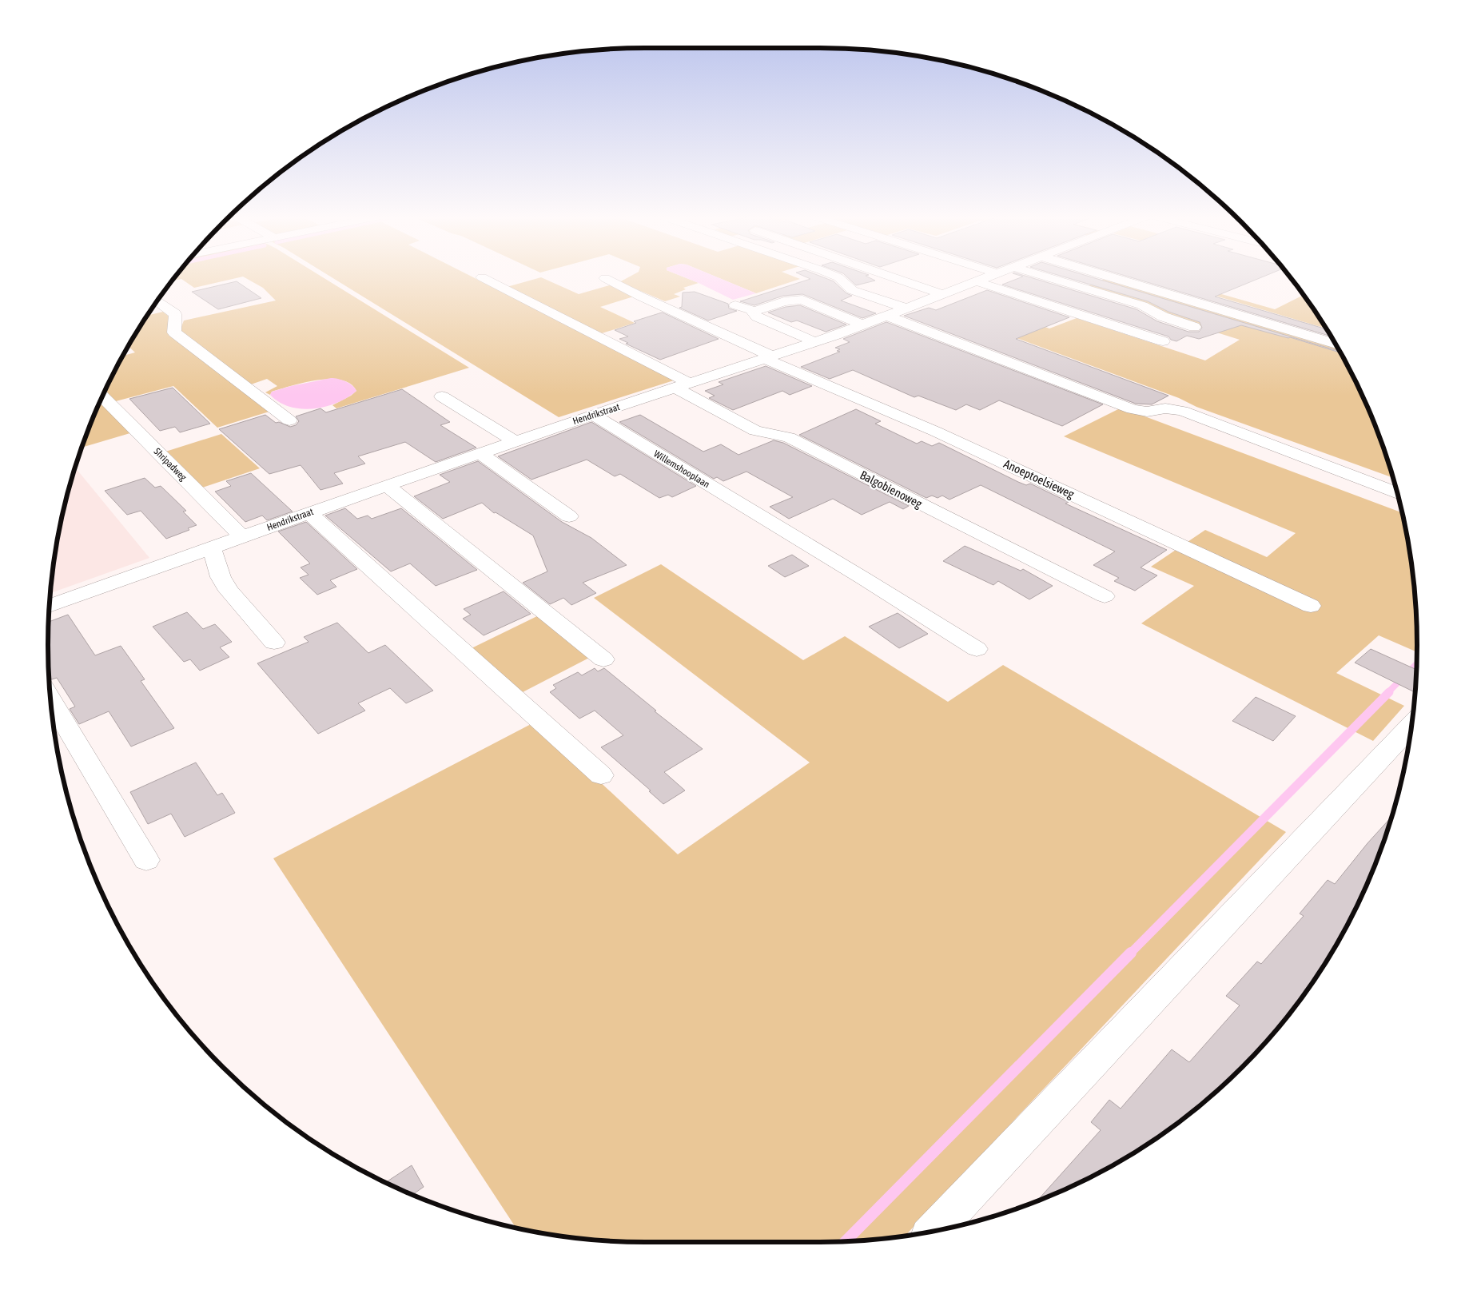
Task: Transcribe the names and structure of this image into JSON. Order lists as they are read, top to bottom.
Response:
{
  "streets": {
    "street": [
      "Hendrikstraat",
      "Shripadweg",
      "Willemshooplaan",
      "Anoeptoelsieweg",
      "Balgobienoweg"
    ]
  },
  "crossings": [
    ["Hendrikstraat", "Shripadweg"],
    ["Hendrikstraat", "Willemshooplaan"],
    ["Hendrikstraat", "Anoeptoelsieweg"],
    ["Hendrikstraat", "Balgobienoweg"]
  ]
}
